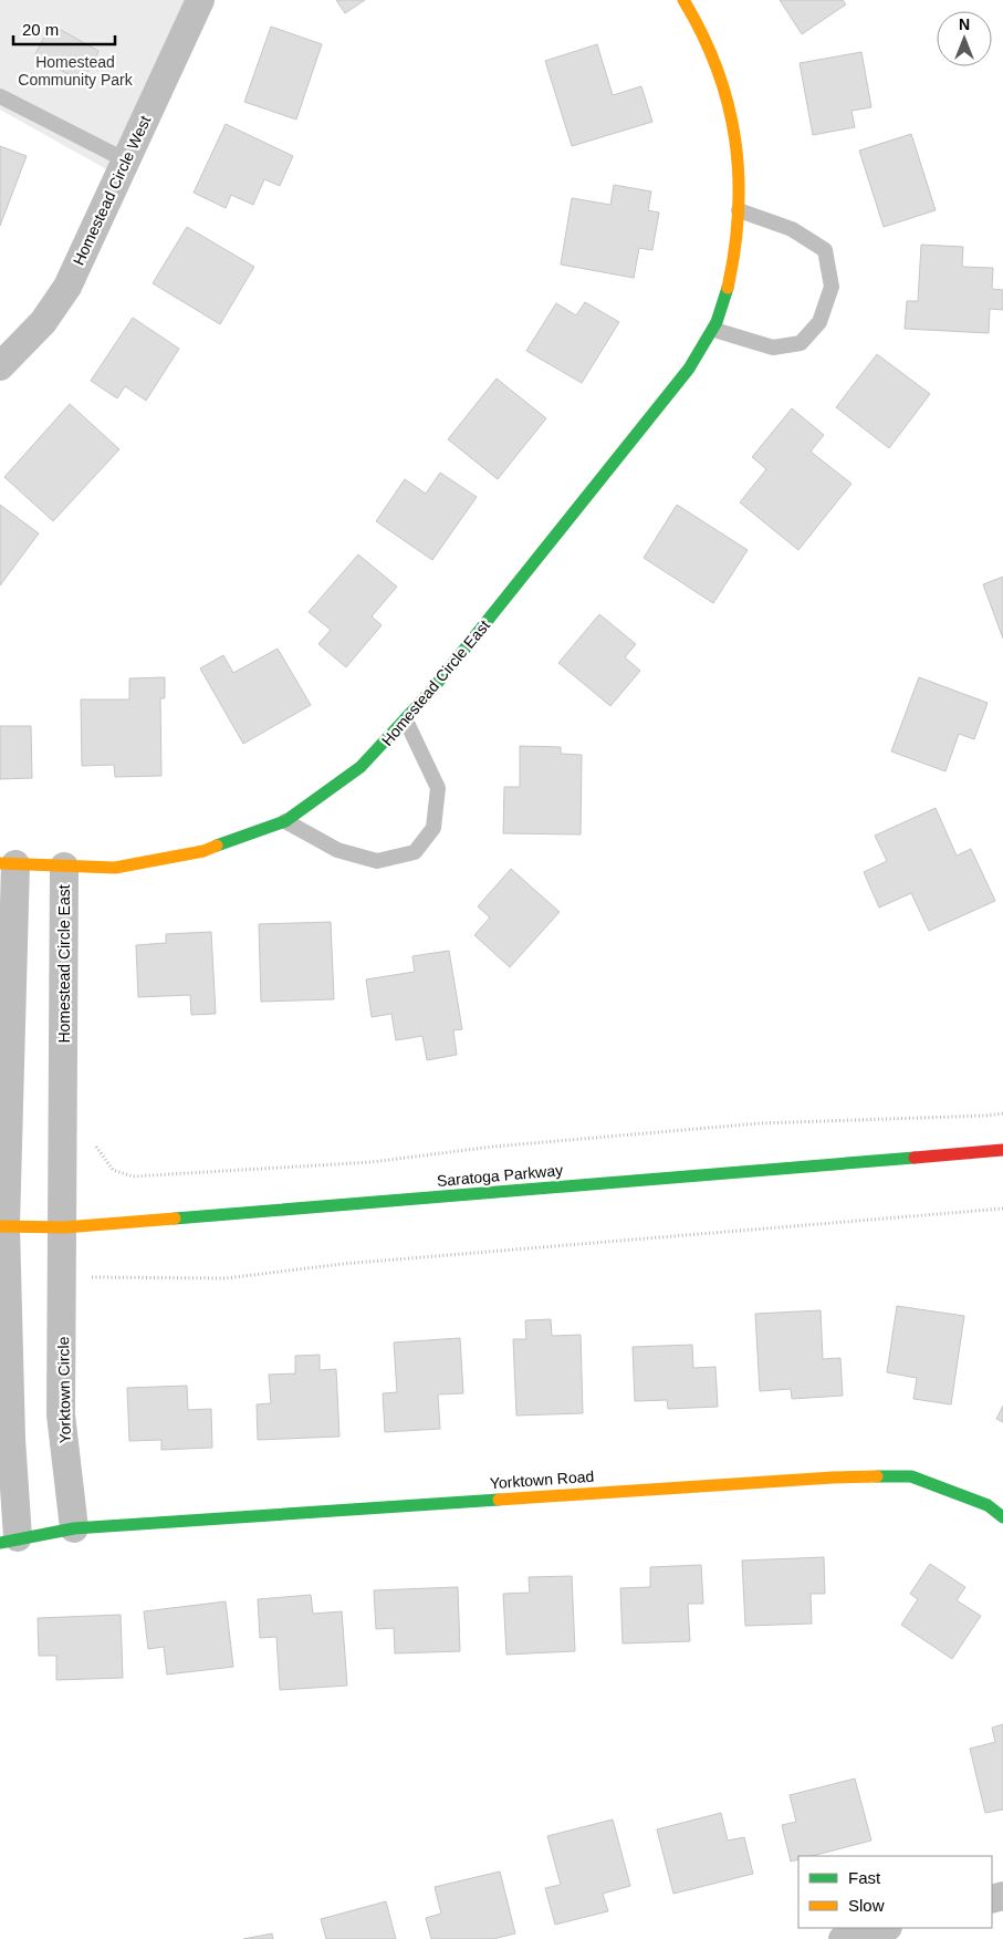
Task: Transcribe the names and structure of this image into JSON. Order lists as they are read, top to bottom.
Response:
{
  "streets": {
    "street": [
      "Homestead Circle West",
      "Homestead Circle East",
      "Saratoga Parkway",
      "Yorktown Circle",
      "Yorktown Road"
    ]
  },
  "crossings": [
    ["Homestead Circle East", "Saratoga Parkway"],
    ["Homestead Circle East", "Yorktown Circle"],
    ["Saratoga Parkway", "Yorktown Circle"],
    ["Yorktown Circle", "Yorktown Road"]
  ],
  "parks": ["Homestead Community Park"],
  "legend": ["Fast", "Slow"],
  "scale_bar": "20 m",
  "north": "top"
}
